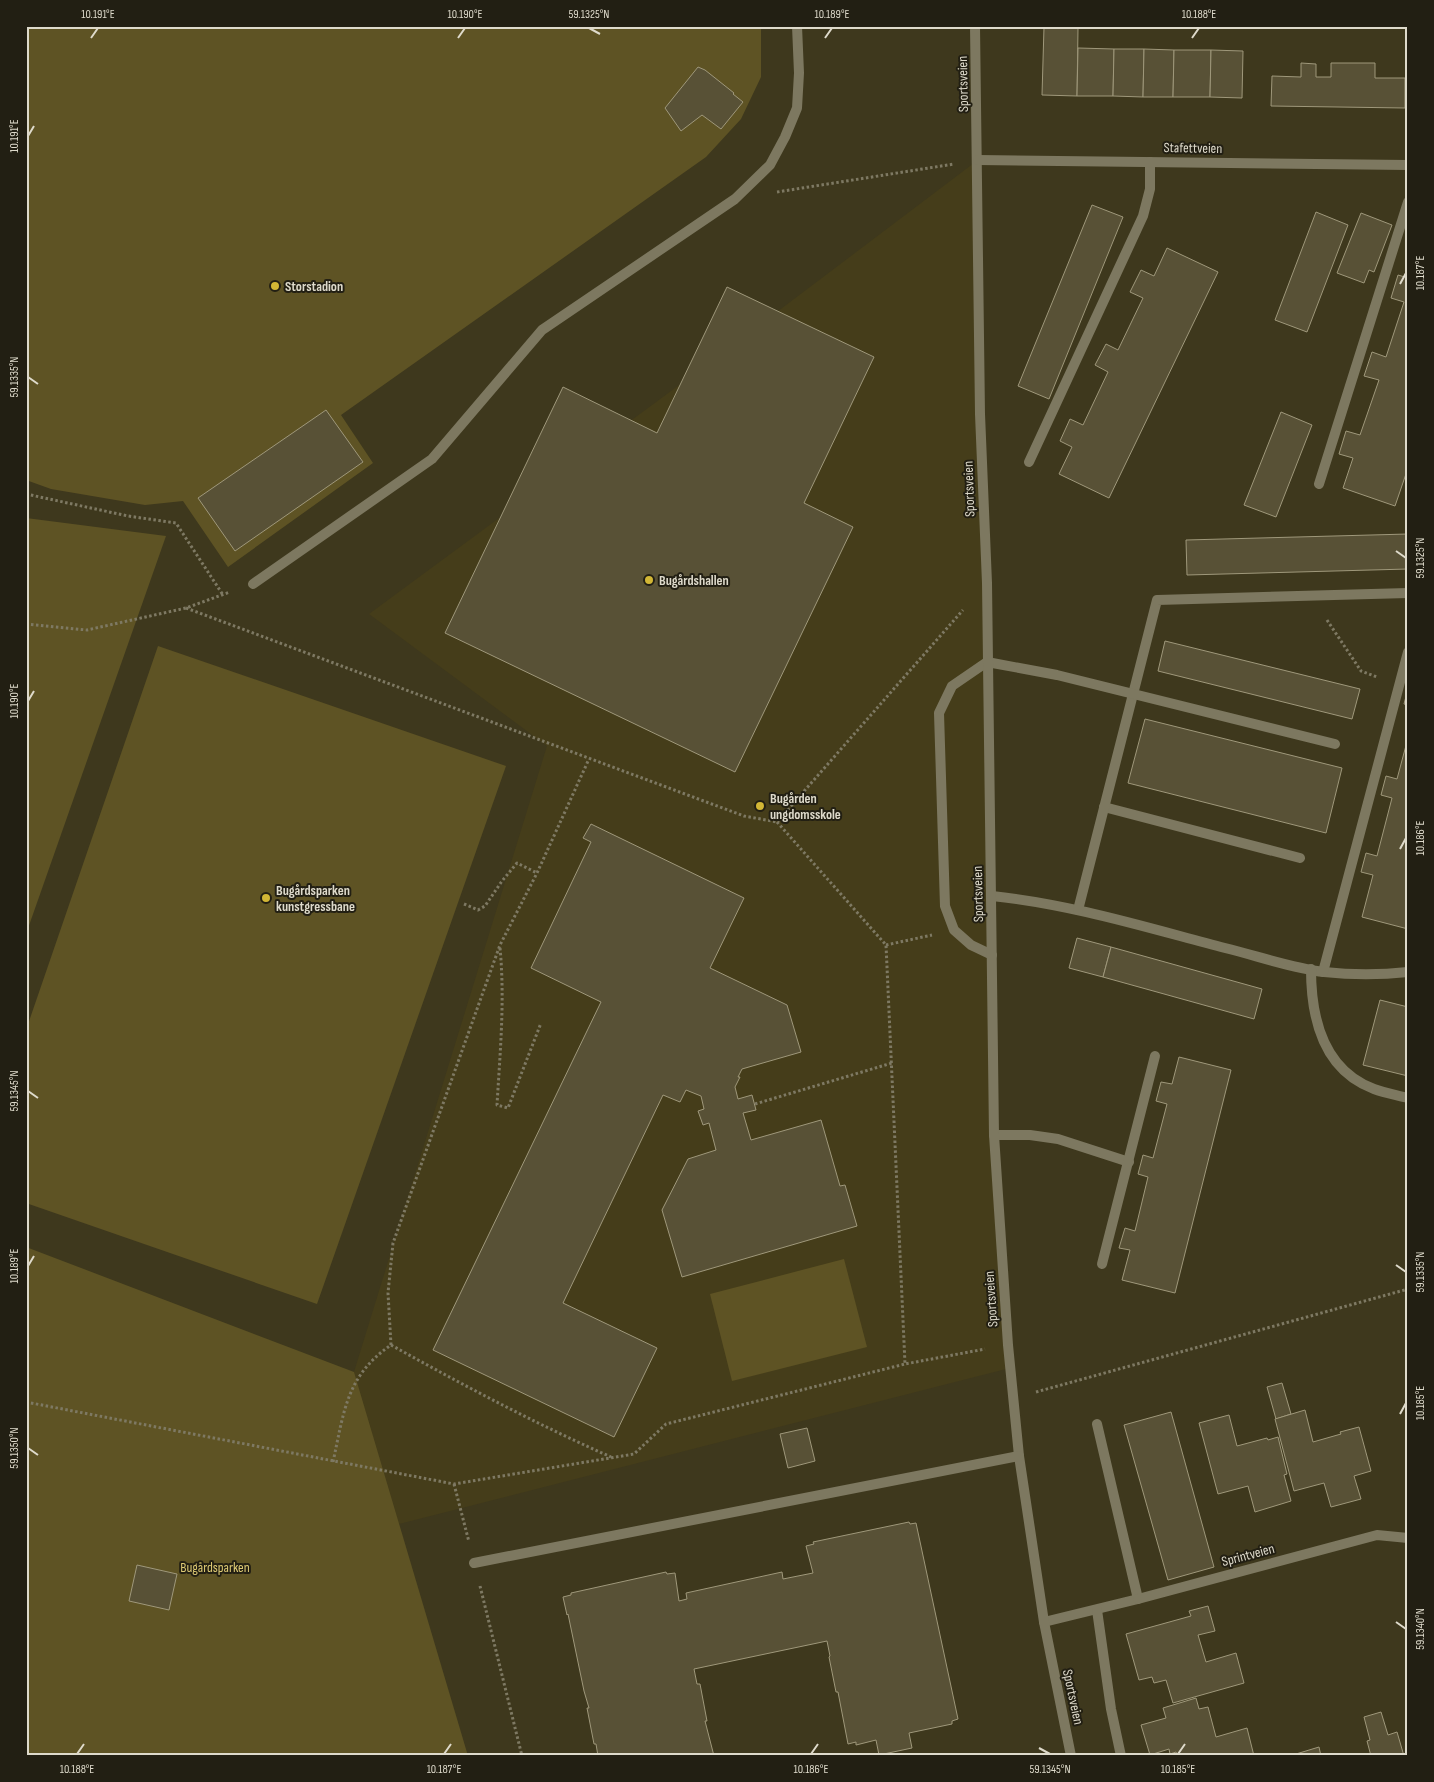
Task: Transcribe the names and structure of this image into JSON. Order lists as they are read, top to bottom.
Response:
{
  "streets": {
    "street": ["Sportsveien", "Stafettveien", "Sprintveien"]
  },
  "crossings": [
    ["Sportsveien", "Stafettveien"],
    ["Sportsveien", "Sprintveien"]
  ],
  "parks": ["Bugårdsparken"],
  "places": [
    "Storstadion",
    "Bugårdshallen",
    "Bugården ungdomsskole",
    "Bugårdsparken kunstgressbane"
  ],
  "coordinates": [
    "10.191°E",
    "10.190°E",
    "59.1325°N",
    "10.189°E",
    "10.188°E",
    "10.187°E",
    "59.1335°N",
    "10.186°E",
    "59.1345°N",
    "10.185°E",
    "59.1350°N",
    "59.1340°N"
  ]
}
